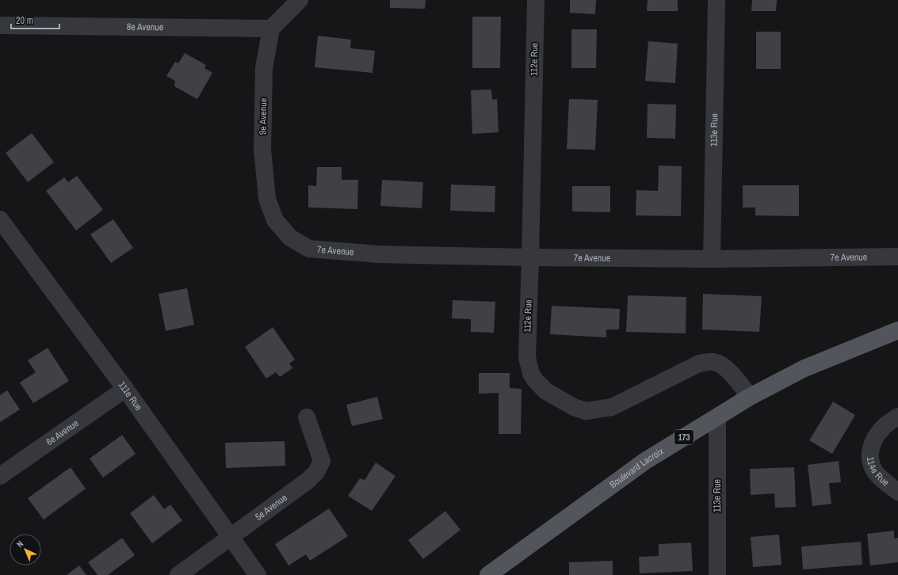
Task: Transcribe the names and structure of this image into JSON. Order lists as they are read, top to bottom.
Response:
{
  "streets": {
    "main road": ["173", "Boulevard Lacroix"],
    "street": [
      "8e Avenue",
      "112e Rue",
      "9e Avenue",
      "113e Rue",
      "7e Avenue",
      "111e Rue",
      "6e Avenue",
      "114e Rue",
      "5e Avenue"
    ]
  },
  "crossings": [
    ["8e Avenue", "9e Avenue"],
    ["112e Rue", "7e Avenue"],
    ["112e Rue", "Boulevard Lacroix"],
    ["9e Avenue", "7e Avenue"],
    ["113e Rue", "7e Avenue"],
    ["113e Rue", "Boulevard Lacroix"],
    ["111e Rue", "6e Avenue"],
    ["111e Rue", "5e Avenue"]
  ],
  "scale_bar": "20 m",
  "north": "top left"
}
